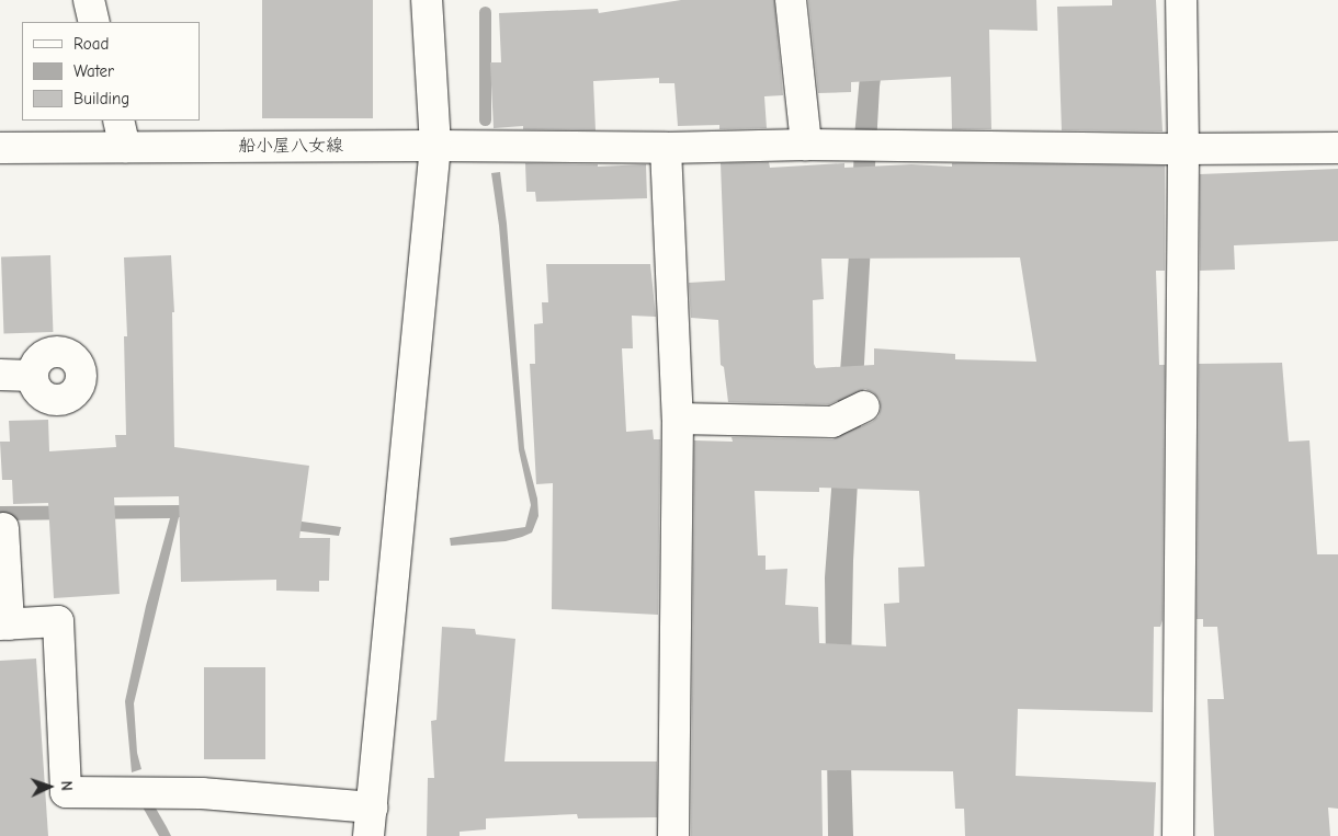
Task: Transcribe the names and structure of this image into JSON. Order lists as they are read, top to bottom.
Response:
{
  "streets": {
    "street": ["船小屋八女線"]
  },
  "legend": ["Road", "Water", "Building"],
  "north": "right"
}
